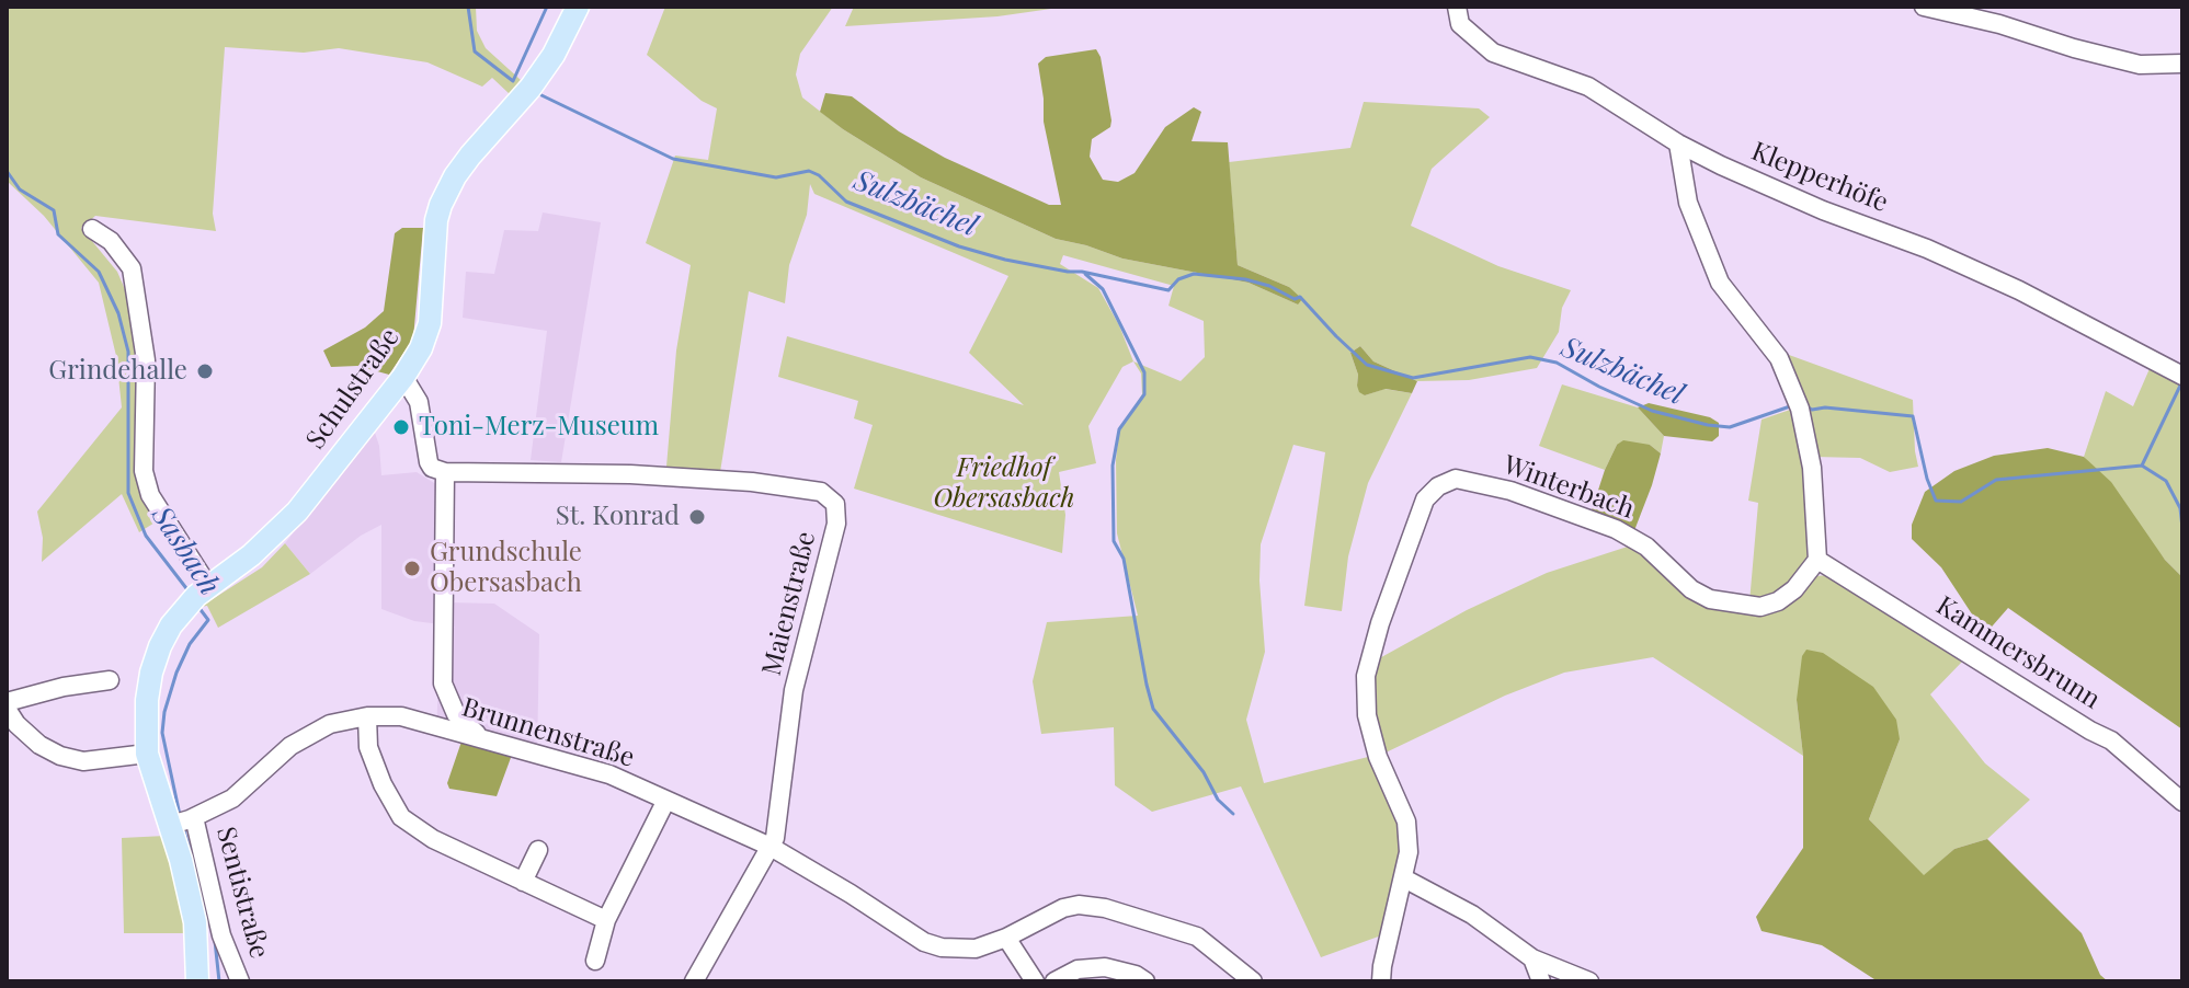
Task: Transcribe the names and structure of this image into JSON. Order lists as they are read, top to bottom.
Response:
{
  "streets": {
    "main road": ["Schulstraße"],
    "street": [
      "Klepperhöfe",
      "Winterbach",
      "Maienstraße",
      "Kammersbrunn",
      "Brunnenstraße",
      "Sentistraße"
    ]
  },
  "crossings": [
    ["Schulstraße", "Brunnenstraße"],
    ["Schulstraße", "Sentistraße"],
    ["Winterbach", "Kammersbrunn"],
    ["Maienstraße", "Brunnenstraße"],
    ["Brunnenstraße", "Sentistraße"]
  ],
  "water": ["Sulzbächel", "Sasbach"],
  "parks": ["Friedhof Obersasbach"],
  "places": [
    "Grindehalle",
    "Toni-Merz-Museum",
    "St. Konrad",
    "Grundschule Obersasbach"
  ]
}
